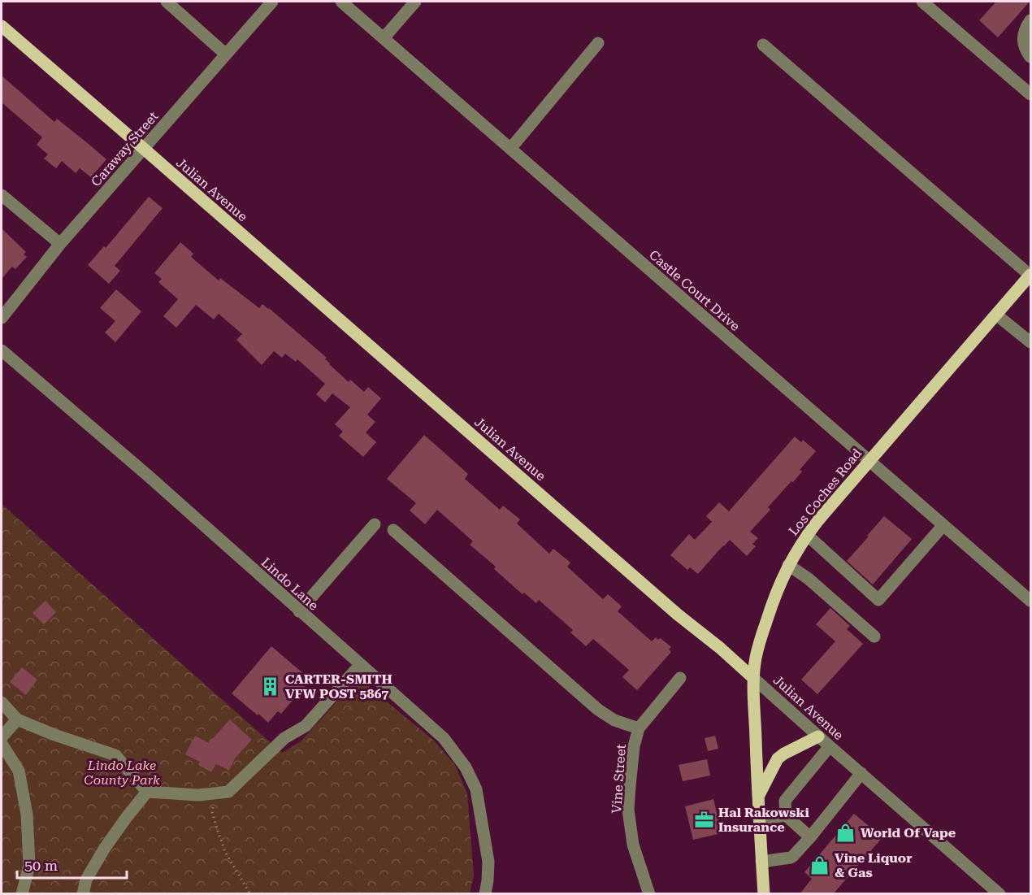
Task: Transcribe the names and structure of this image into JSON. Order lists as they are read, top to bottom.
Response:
{
  "streets": {
    "main road": ["Julian Avenue", "Los Coches Road"],
    "street": [
      "Caraway Street",
      "Castle Court Drive",
      "Lindo Lane",
      "Vine Street"
    ]
  },
  "crossings": [
    ["Caraway Street", "Julian Avenue"],
    ["Julian Avenue", "Los Coches Road"],
    ["Castle Court Drive", "Los Coches Road"]
  ],
  "parks": ["Lindo Lake County Park"],
  "places": {
    "building": ["CARTER-SMITH VFW POST 5867"],
    "office": ["Hal Rakowski Insurance"],
    "shop": ["World Of Vape", "Vine Liquor & Gas"]
  },
  "scale_bar": "50 m"
}
